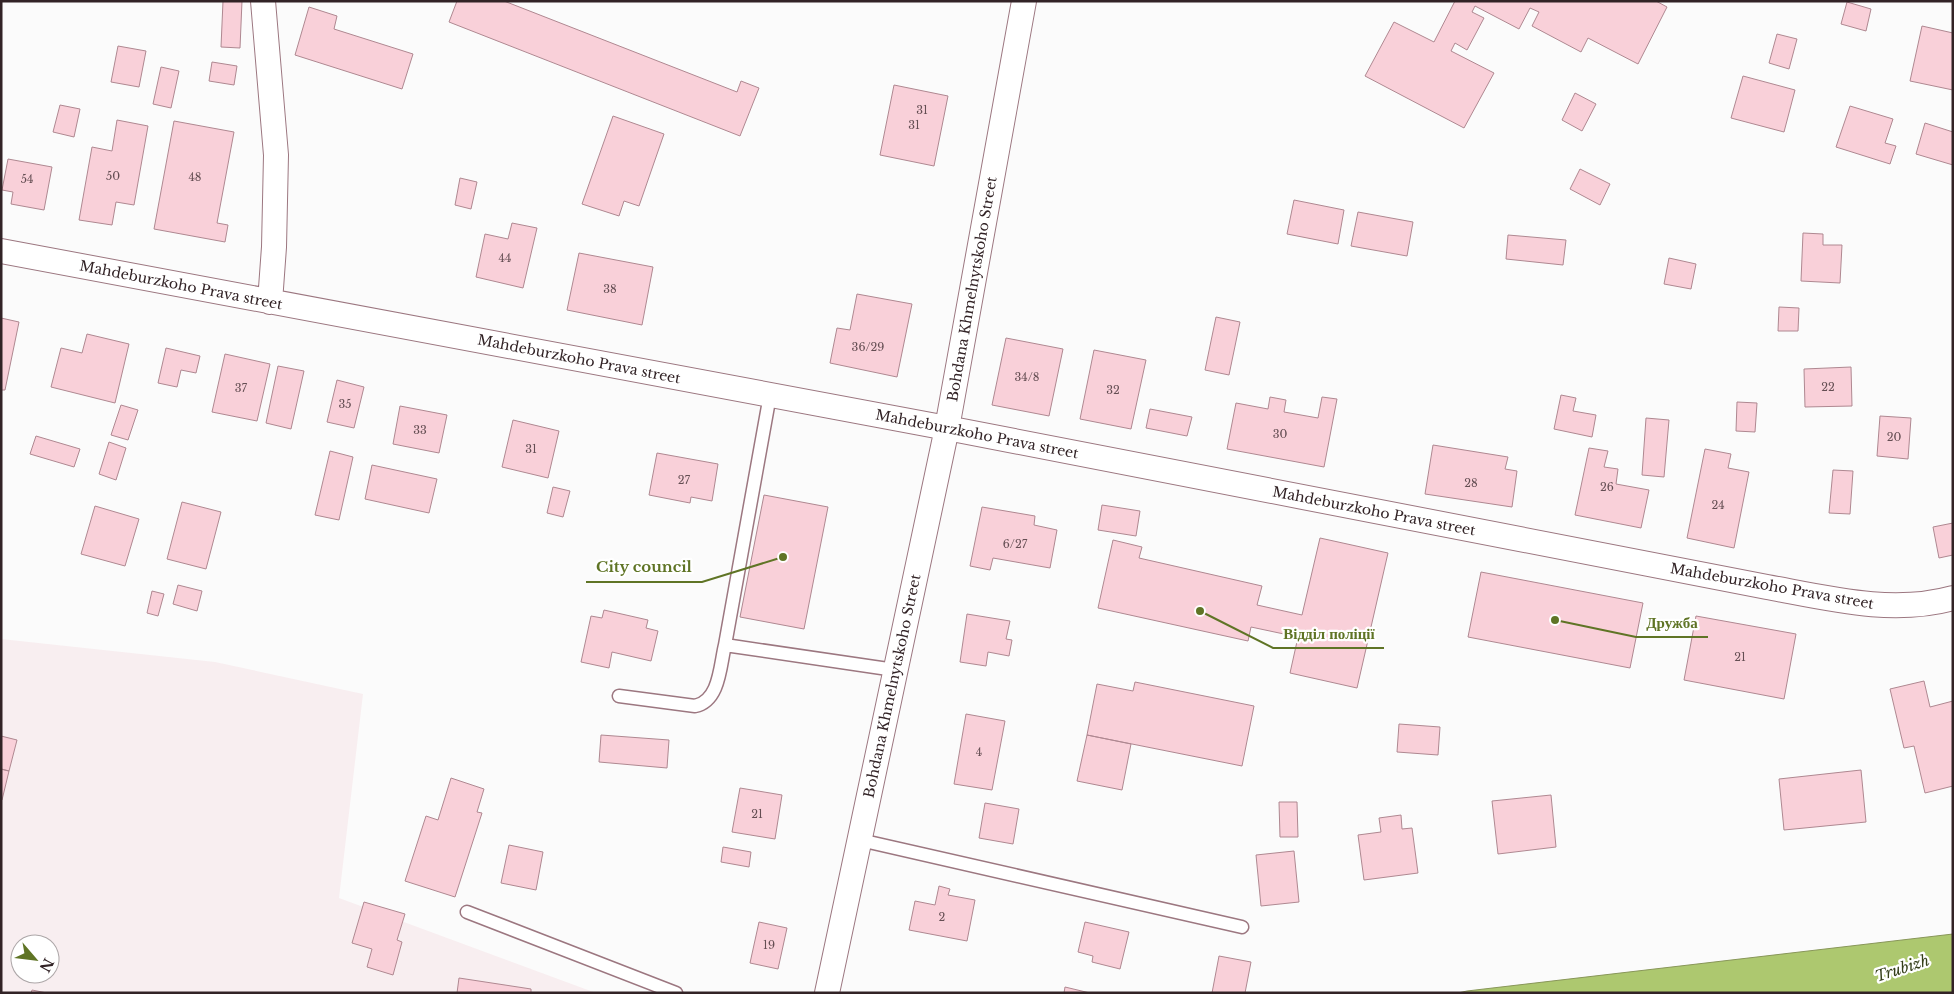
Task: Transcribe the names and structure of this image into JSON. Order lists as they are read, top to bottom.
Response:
{
  "streets": {
    "street": ["Mahdeburzkoho Prava street", "Bohdana Khmelnytskoho Street"]
  },
  "crossings": [
    ["Mahdeburzkoho Prava street", "Bohdana Khmelnytskoho Street"]
  ],
  "water": ["Trubizh"],
  "places": ["City council", "Відділ поліції", "Дружба"],
  "house_numbers": [
    "31",
    "31",
    "50",
    "48",
    "54",
    "44",
    "38",
    "36/29",
    "34/8",
    "22",
    "37",
    "32",
    "35",
    "33",
    "30",
    "20",
    "31",
    "27",
    "28",
    "26",
    "24",
    "6/27",
    "21",
    "4",
    "21",
    "2",
    "19"
  ],
  "north": "bottom right"
}
